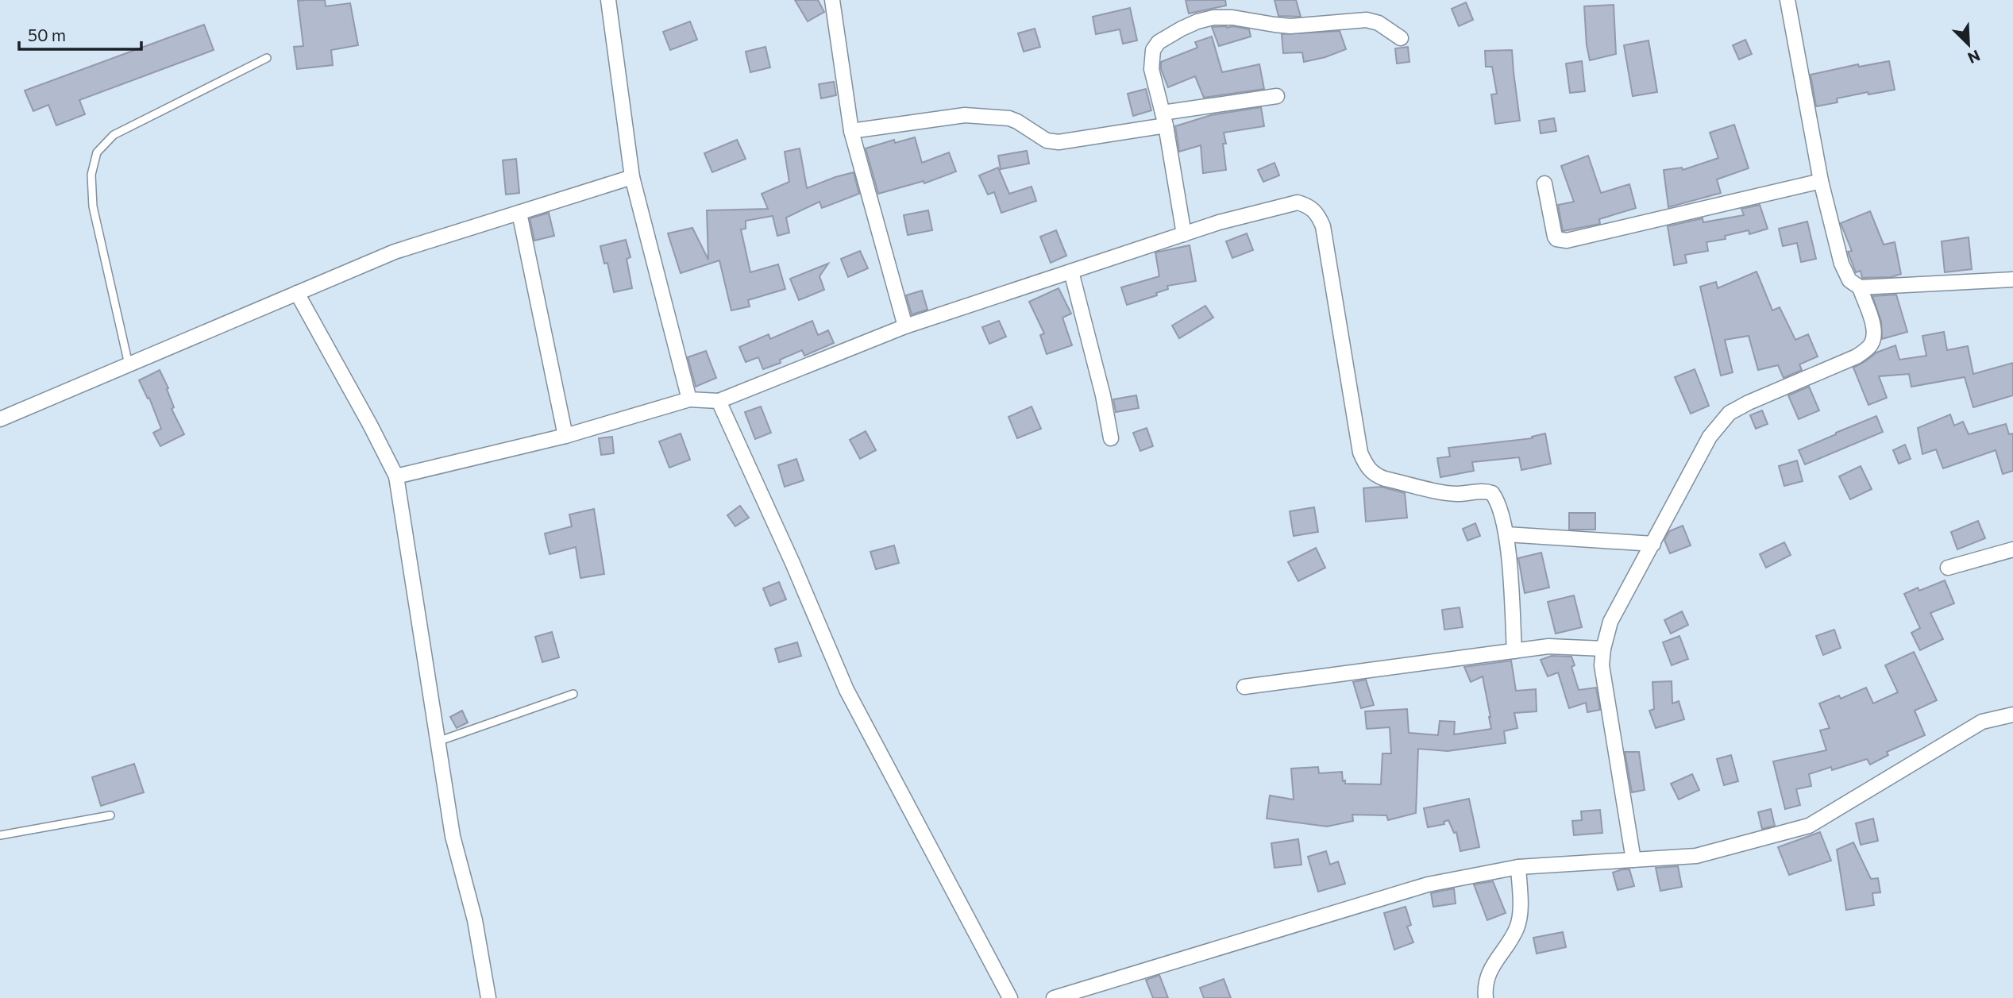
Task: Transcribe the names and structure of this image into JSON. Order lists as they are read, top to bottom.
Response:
{
  "scale_bar": "50 m",
  "north": "bottom right"
}
